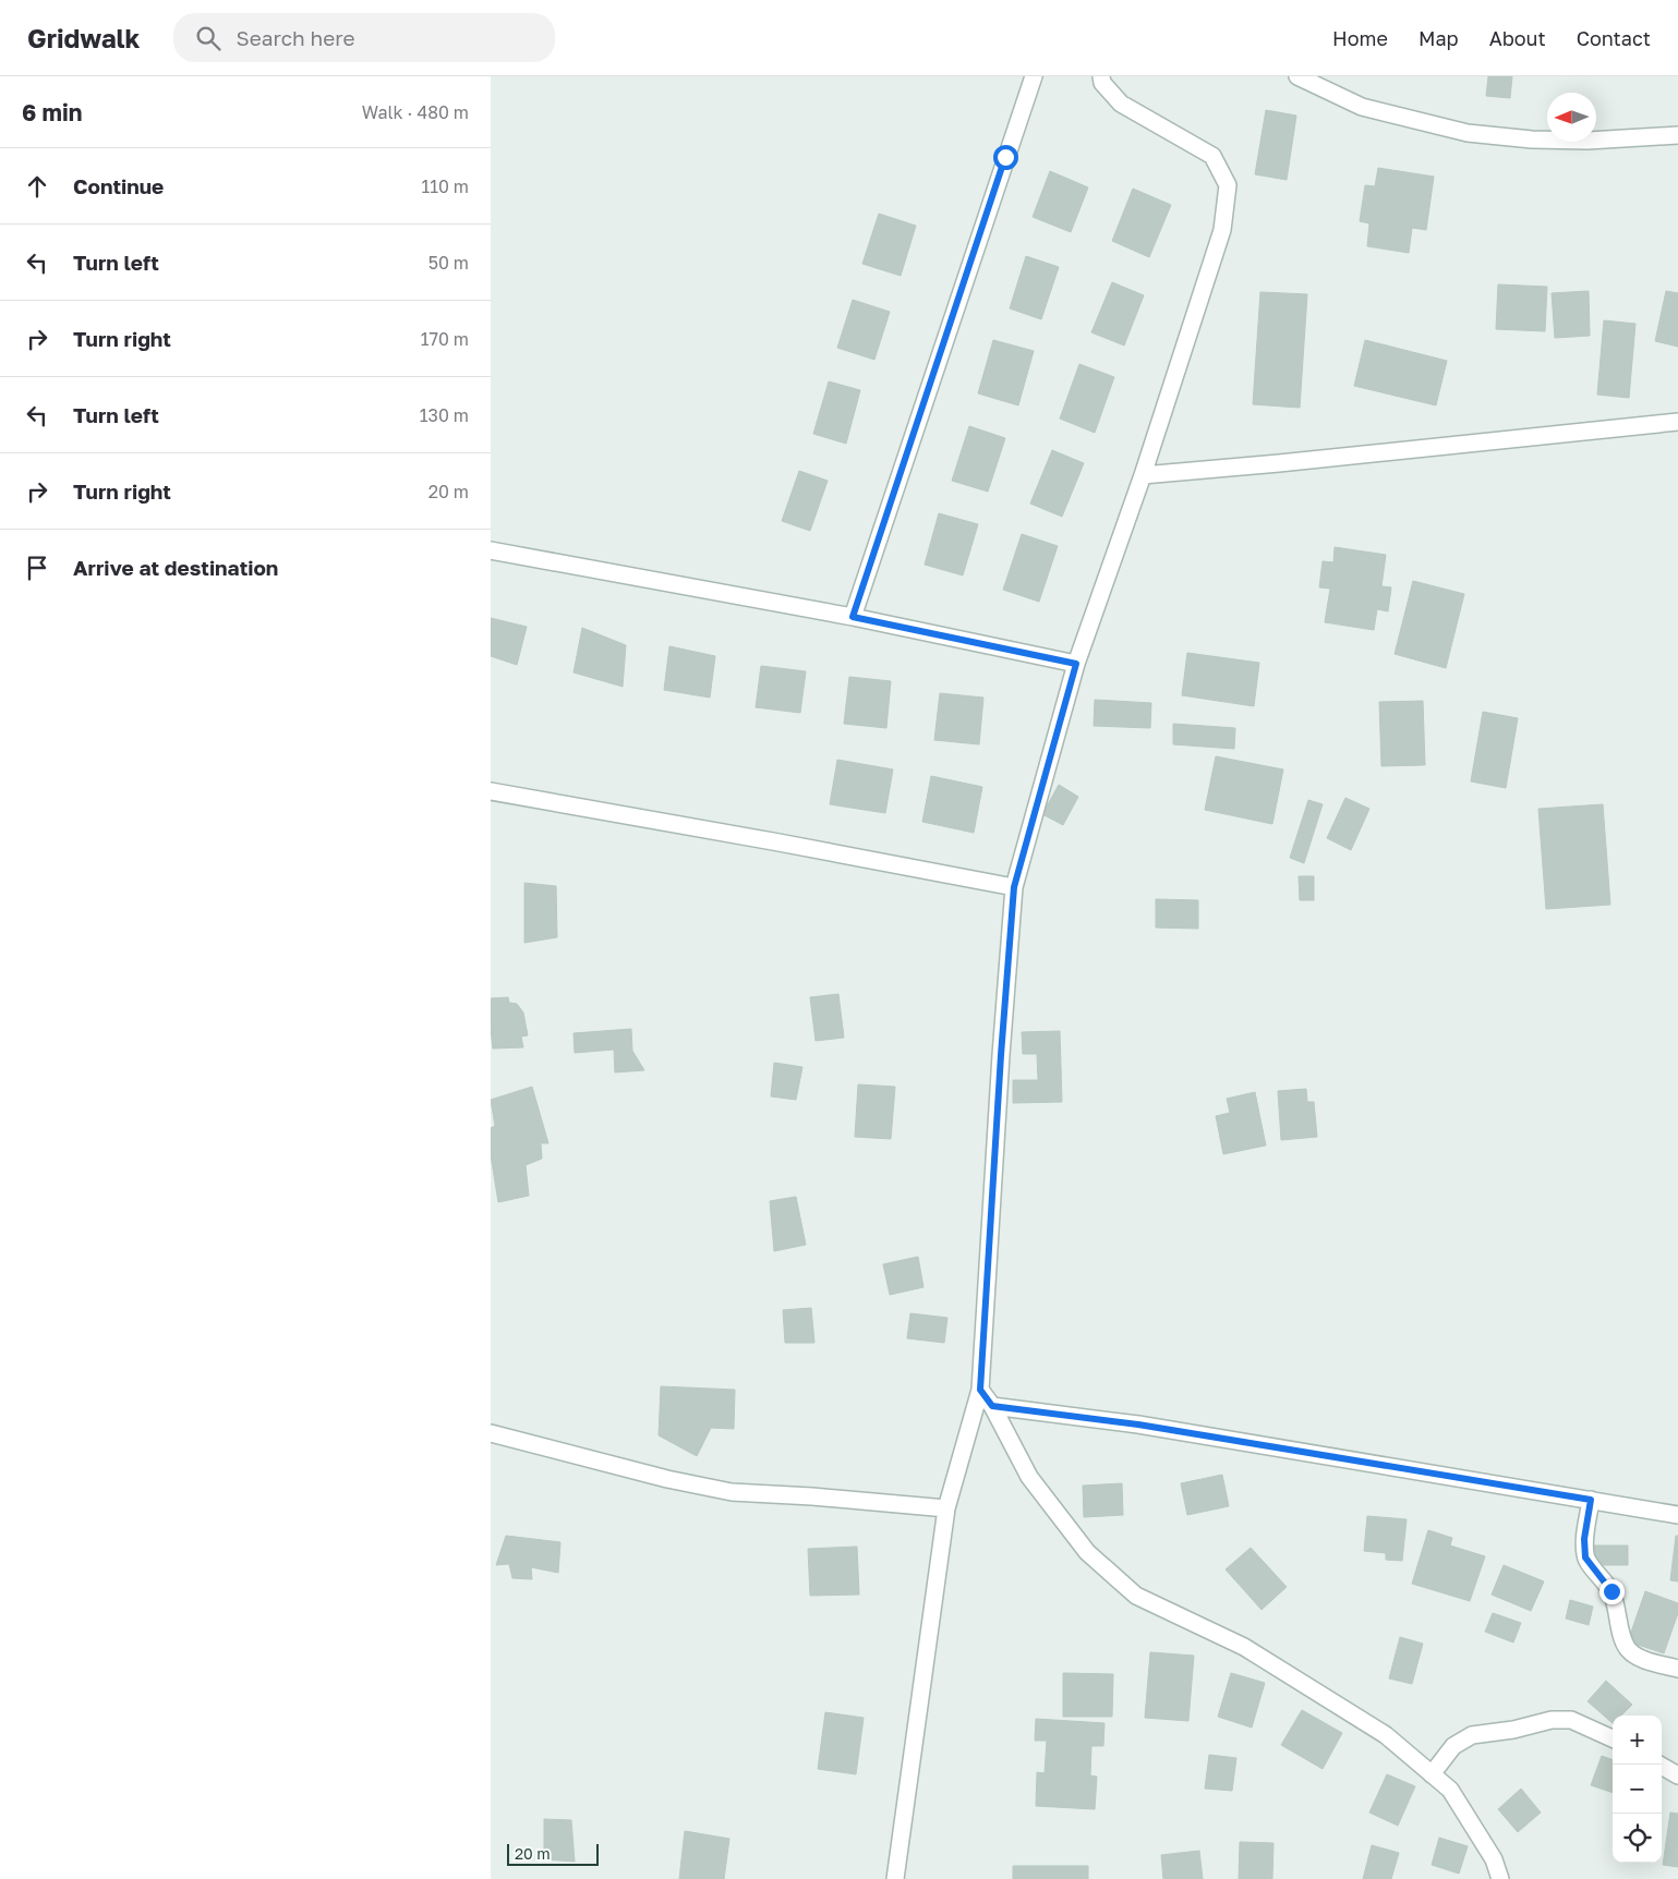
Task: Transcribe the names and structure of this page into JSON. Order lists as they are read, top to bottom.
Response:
{
  "scale_bar": "20 m",
  "north": "left",
  "page": {
    "header": "Gridwalk",
    "search": "Search here",
    "nav": [
      "Home",
      "Map",
      "About",
      "Contact"
    ],
    "heading": ["6 min", "Walk · 480 m"],
    "list": [
      ["Continue", "110 m"],
      ["Turn left", "50 m"],
      ["Turn right", "170 m"],
      ["Turn left", "130 m"],
      ["Turn right", "20 m"],
      "Arrive at destination"
    ],
    "map_buttons": ["+", "−"],
    "scale": "20 m"
  }
}
